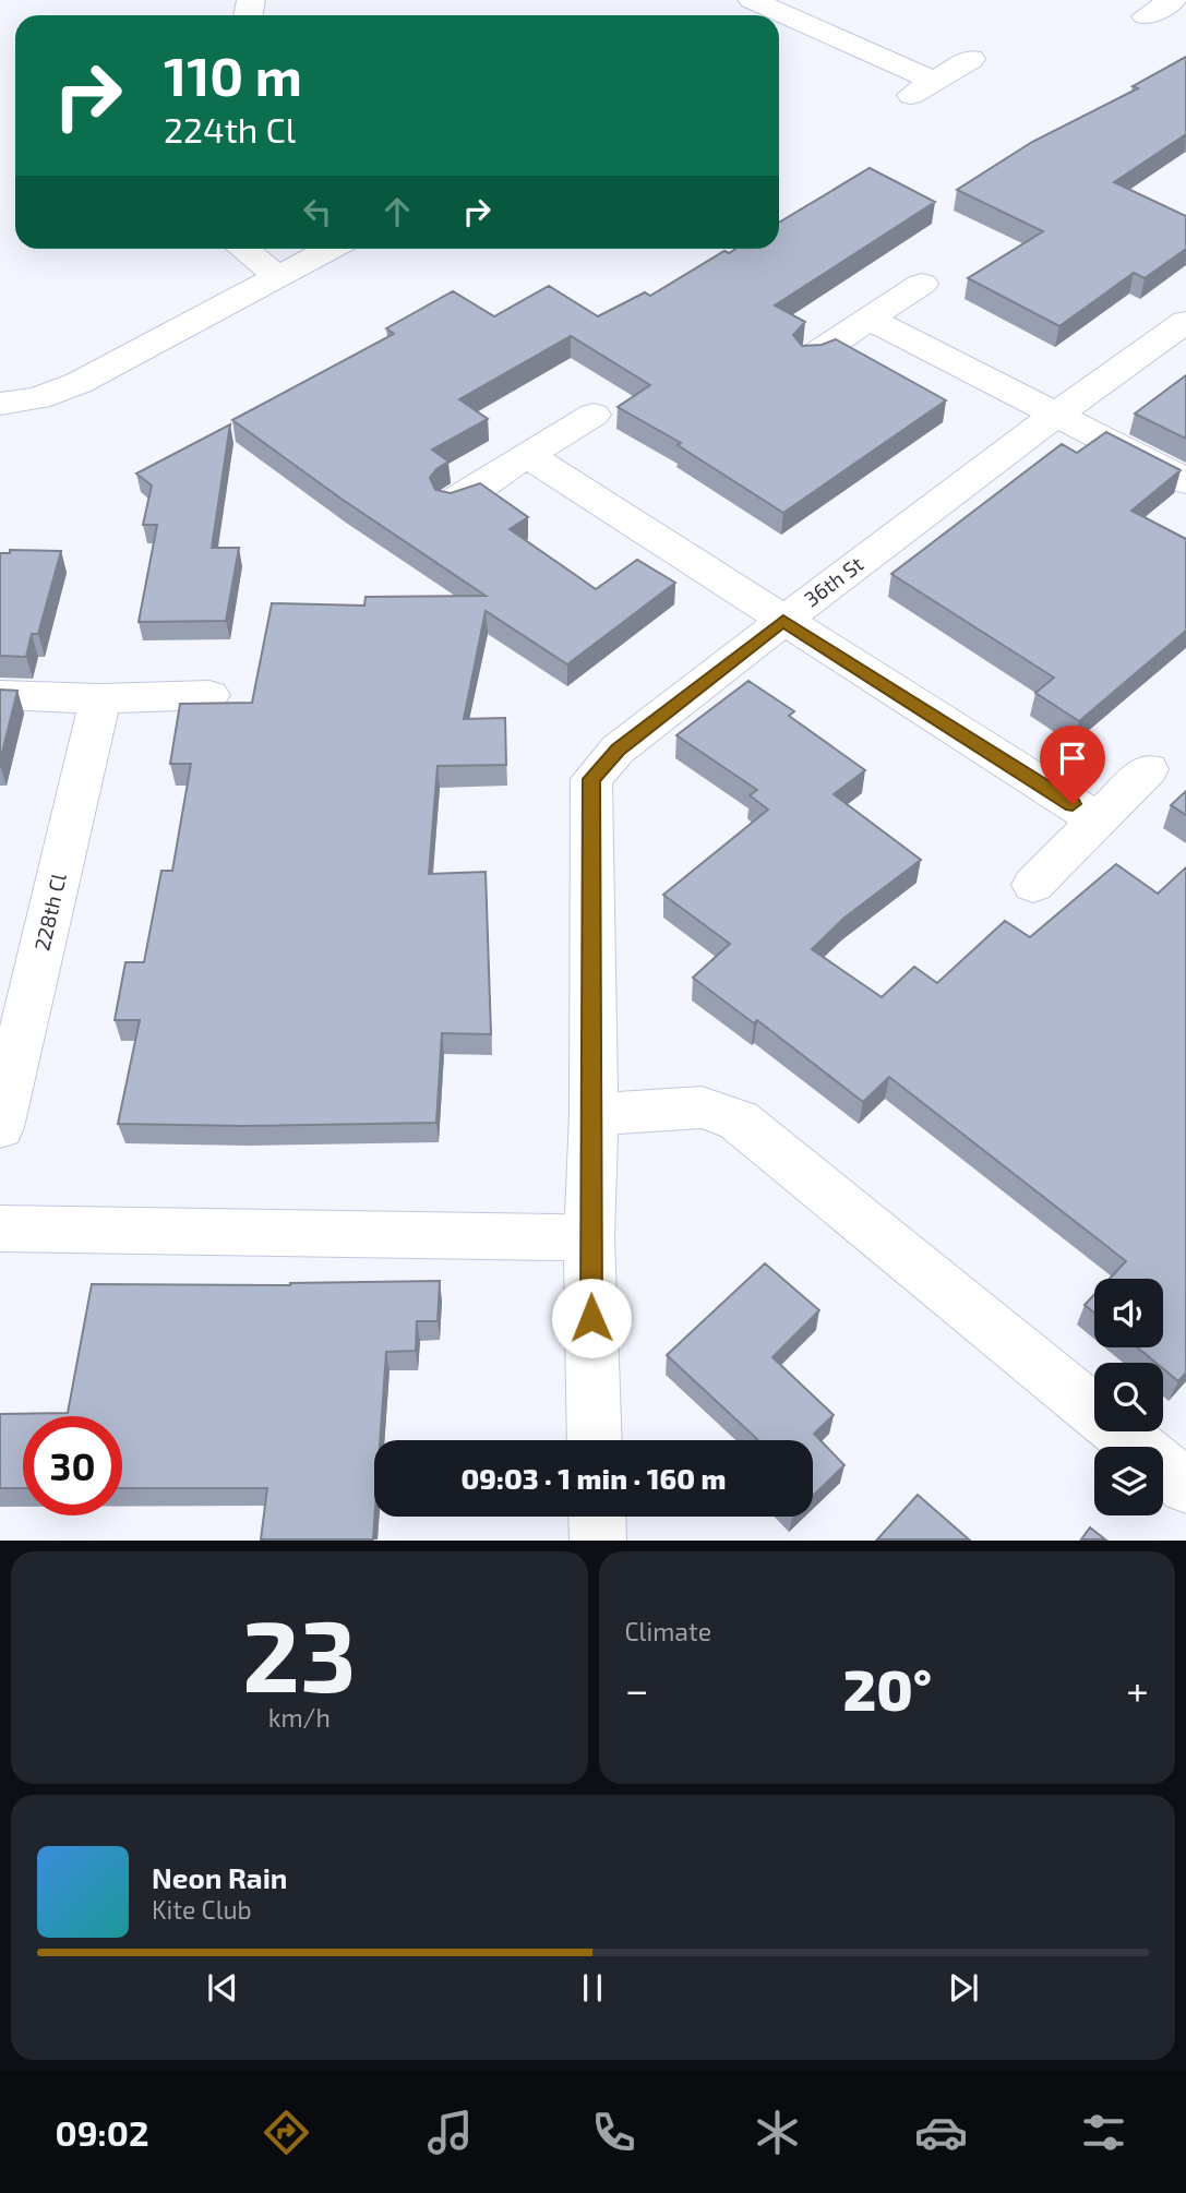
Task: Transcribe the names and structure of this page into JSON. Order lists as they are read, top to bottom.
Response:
{
  "streets": {
    "street": ["36th St", "228th Cl"]
  },
  "page": {
    "turn": ["110 m", "224th Cl"],
    "limit": "30",
    "trip": "09:03 · 1 min · 160 m",
    "tile": [
      ["23", "km/h"],
      "Climate"
    ],
    "heat": ["−", "20°", "+"],
    "song": ["Neon Rain", "Kite Club"],
    "tabs": "09:02"
  }
}
